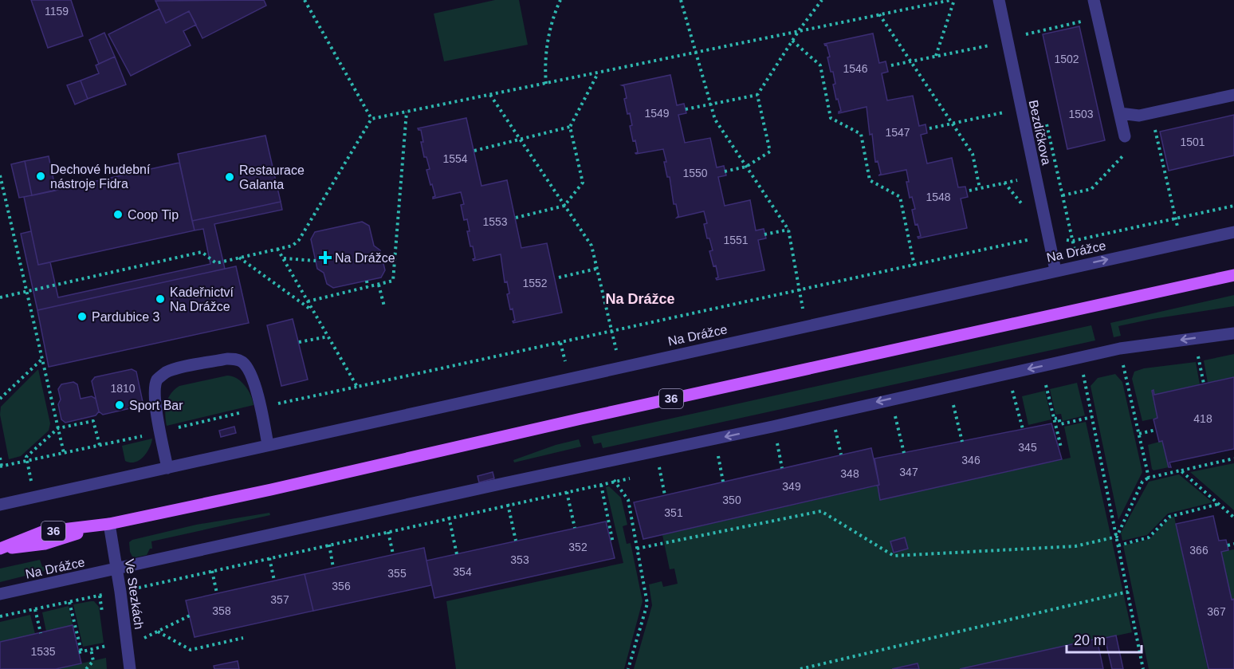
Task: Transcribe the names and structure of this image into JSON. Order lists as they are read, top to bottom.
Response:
{
  "streets": {
    "main road": ["Na Drážce", "36"],
    "street": ["Bezdíčkova", "Ve Stezkách"]
  },
  "crossings": [
    ["Bezdíčkova", "Na Drážce"],
    ["Na Drážce", "Ve Stezkách"]
  ],
  "districts": ["Na Drážce"],
  "places": {
    "other": [
      "Dechové hudební nástroje Fidra",
      "Restaurace Galanta",
      "Coop Tip",
      "Kadeřnictví Na Drážce",
      "Pardubice 3",
      "Sport Bar"
    ],
    "health": ["Na Drážce"]
  },
  "house_numbers": [
    "1159",
    "1502",
    "1546",
    "1549",
    "1503",
    "1547",
    "1501",
    "1554",
    "1550",
    "1548",
    "1553",
    "1551",
    "1552",
    "1810",
    "418",
    "345",
    "346",
    "347",
    "348",
    "349",
    "350",
    "351",
    "352",
    "366",
    "353",
    "354",
    "355",
    "356",
    "357",
    "358",
    "367",
    "1535"
  ],
  "scale_bar": "20 m"
}
